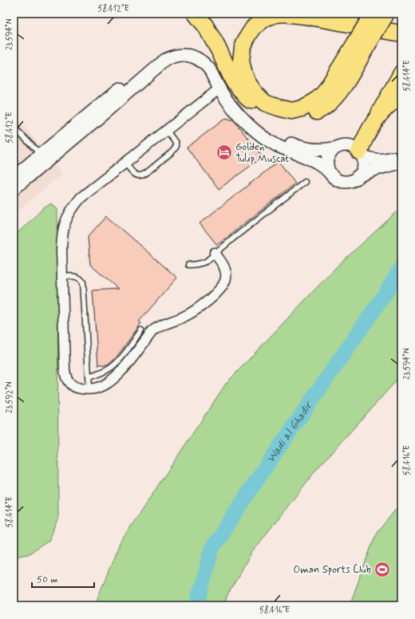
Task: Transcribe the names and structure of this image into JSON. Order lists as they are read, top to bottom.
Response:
{
  "water": ["Wadi al Ghadir"],
  "places": {
    "hotel": ["Golden Tulip Muscat"],
    "sports": ["Oman Sports Club"]
  },
  "scale_bar": "50 m",
  "coordinates": [
    "58.412°E",
    "23.594°N",
    "58.414°E",
    "23.592°N",
    "58.416°E"
  ]
}
